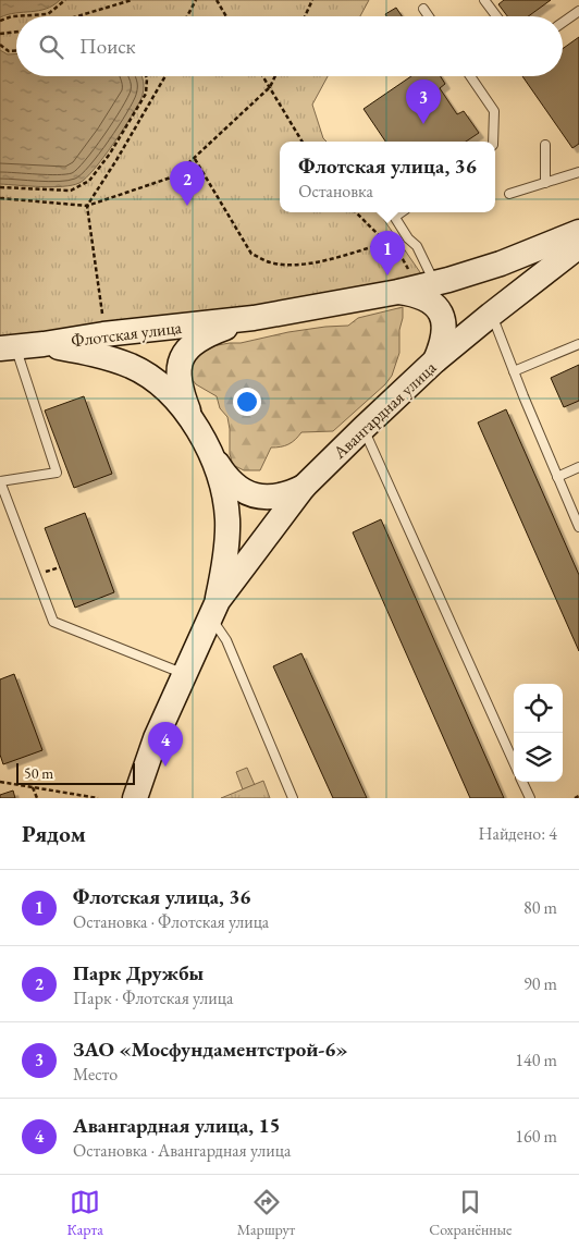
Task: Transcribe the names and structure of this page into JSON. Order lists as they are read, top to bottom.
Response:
{
  "streets": {
    "street": ["Флотская улица", "Авангардная улица"]
  },
  "crossings": [
    ["Флотская улица", "Авангардная улица"]
  ],
  "scale_bar": "50 m",
  "page": {
    "search": "Поиск",
    "pins": [
      "3",
      "2",
      "1",
      "4"
    ],
    "popup": ["Флотская улица, 36", "Остановка"],
    "scale": "50 m",
    "heading": ["Рядом", "Найдено: 4"],
    "list": [
      {
        "mark": "1",
        "name": "Флотская улица, 36",
        "note": "Остановка · Флотская улица",
        "value": "80 m"
      },
      {
        "mark": "2",
        "name": "Парк Дружбы",
        "note": "Парк · Флотская улица",
        "value": "90 m"
      },
      {
        "mark": "3",
        "name": "ЗАО «Мосфундаментстрой-6»",
        "note": "Место",
        "value": "140 m"
      },
      {
        "mark": "4",
        "name": "Авангардная улица, 15",
        "note": "Остановка · Авангардная улица",
        "value": "160 m"
      }
    ],
    "nav": ["Карта", "Маршрут", "Сохранённые"]
  }
}
